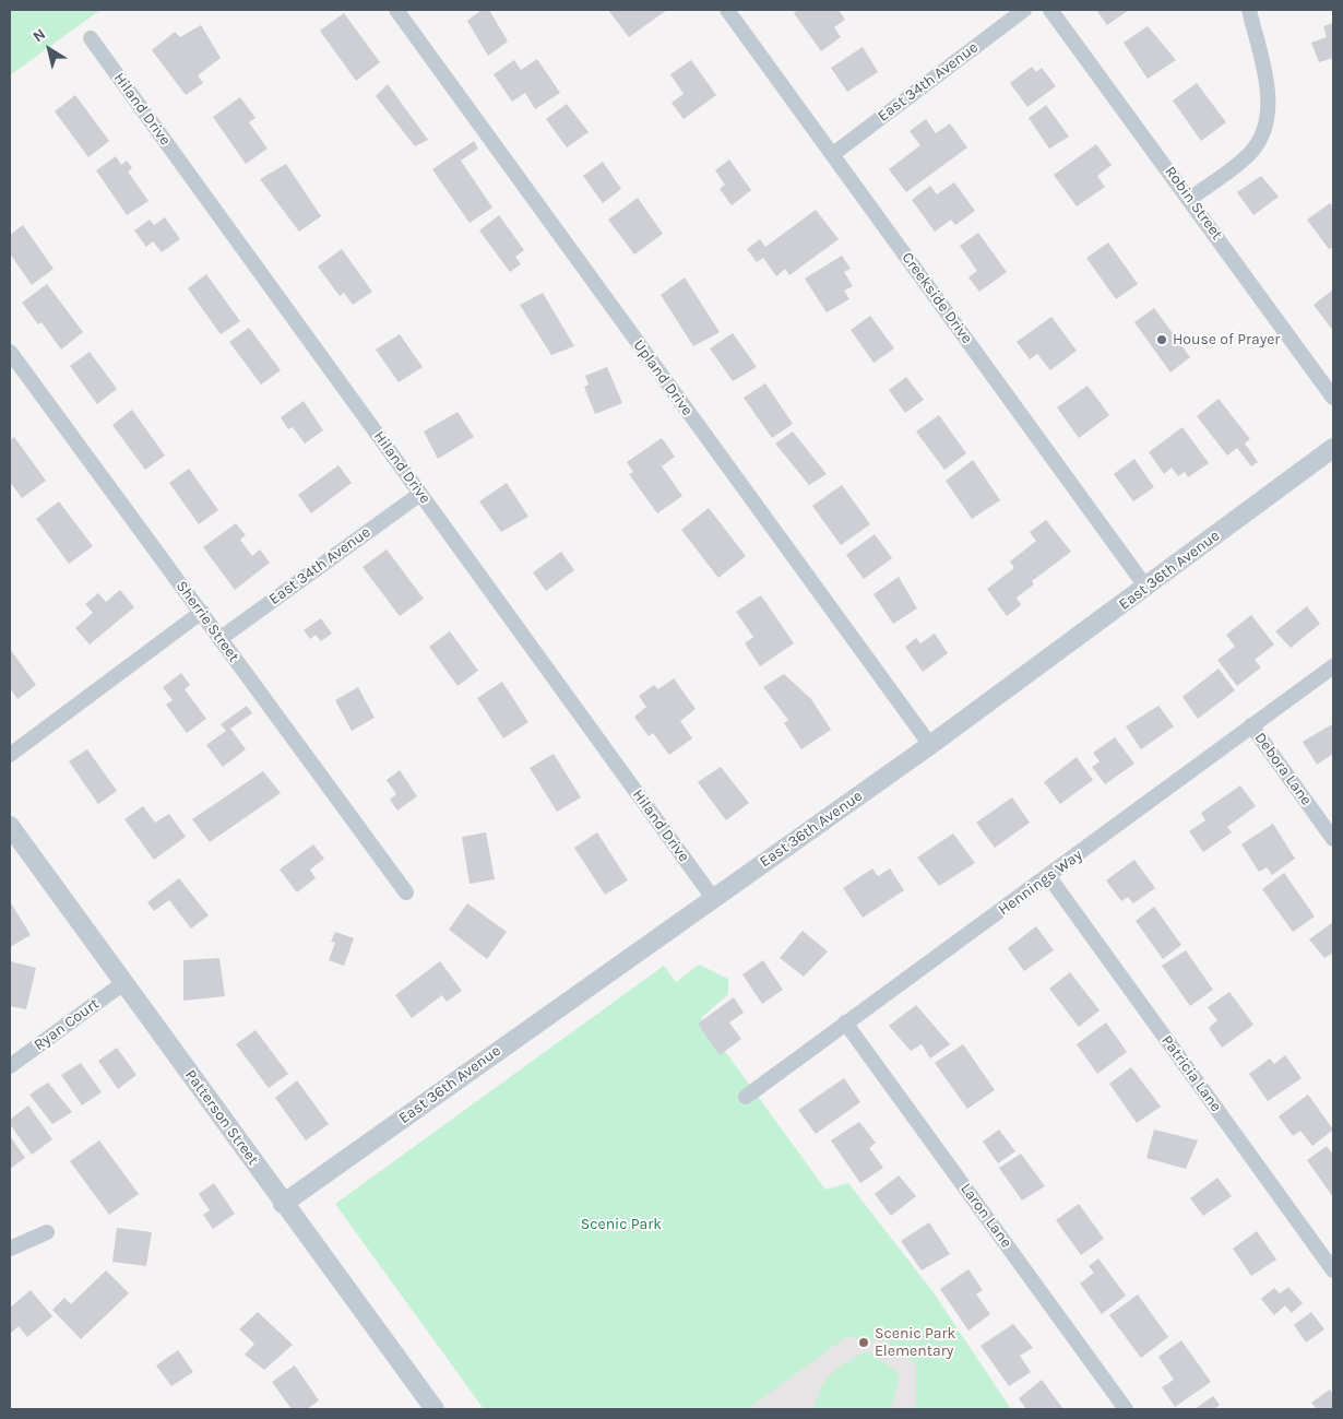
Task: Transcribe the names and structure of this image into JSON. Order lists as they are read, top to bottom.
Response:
{
  "streets": {
    "street": [
      "East 34th Avenue",
      "Hiland Drive",
      "Robin Street",
      "Creekside Drive",
      "Upland Drive",
      "East 36th Avenue",
      "Sherrie Street",
      "Debora Lane",
      "Hennings Way",
      "Ryan Court",
      "Patricia Lane",
      "Patterson Street",
      "Laron Lane"
    ]
  },
  "crossings": [
    ["East 34th Avenue", "Hiland Drive"],
    ["East 34th Avenue", "Creekside Drive"],
    ["East 34th Avenue", "Sherrie Street"],
    ["Hiland Drive", "East 36th Avenue"],
    ["Creekside Drive", "East 36th Avenue"],
    ["Upland Drive", "East 36th Avenue"],
    ["East 36th Avenue", "Patterson Street"],
    ["Debora Lane", "Hennings Way"],
    ["Hennings Way", "Patricia Lane"],
    ["Hennings Way", "Laron Lane"],
    ["Ryan Court", "Patterson Street"]
  ],
  "parks": ["Scenic Park"],
  "places": ["House of Prayer", "Scenic Park Elementary"],
  "north": "top left"
}
